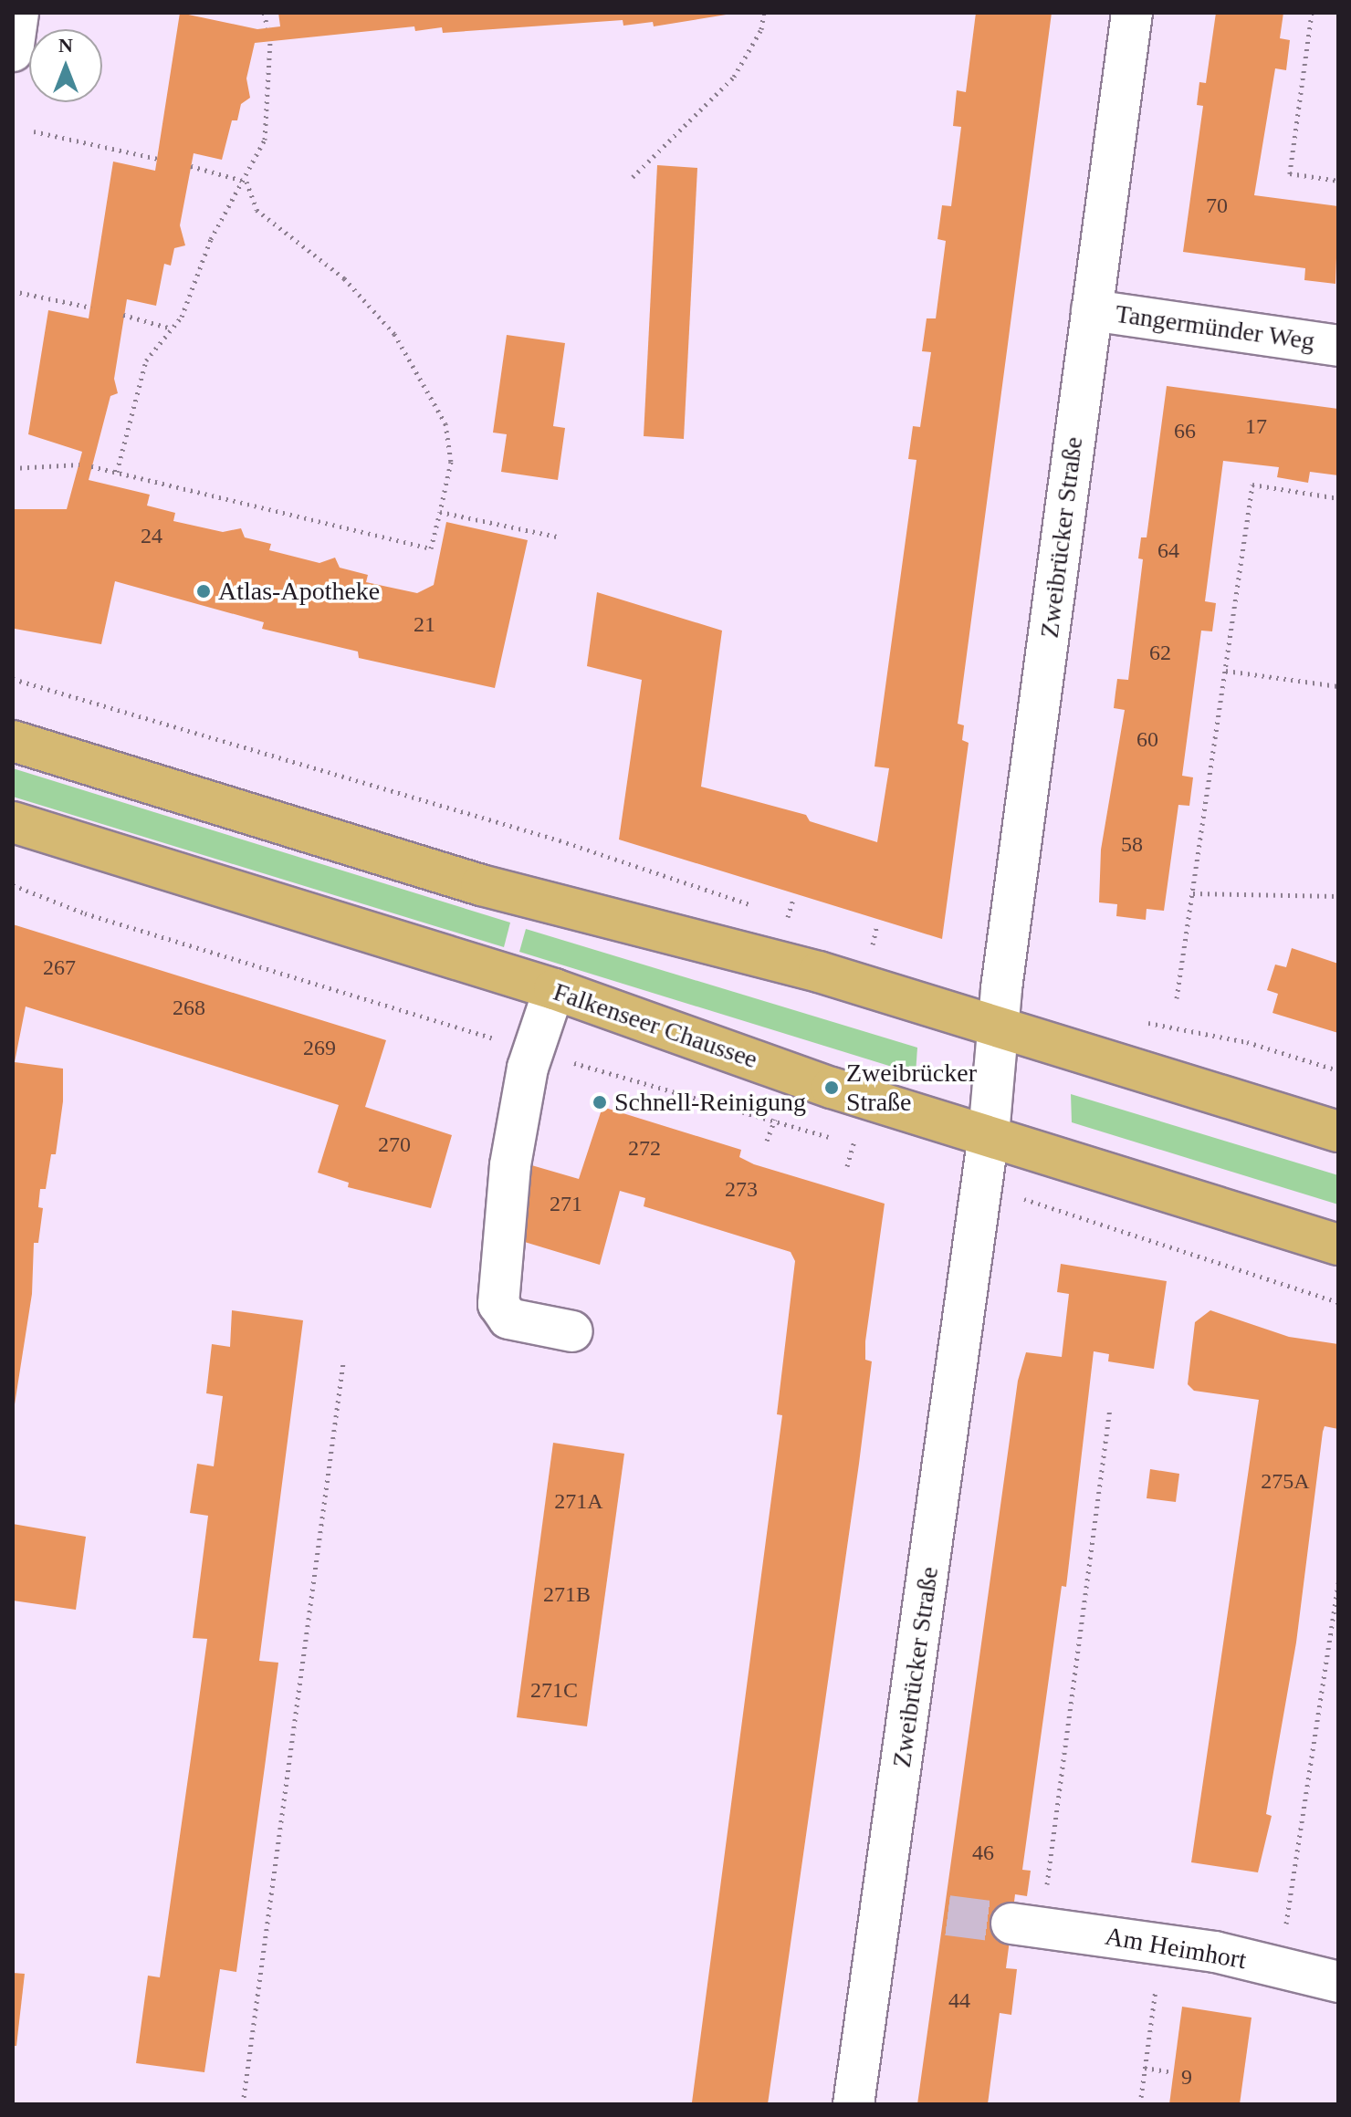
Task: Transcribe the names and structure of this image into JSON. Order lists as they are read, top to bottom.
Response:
{
  "streets": {
    "main road": ["Falkenseer Chaussee"],
    "street": ["Tangermünder Weg", "Zweibrücker Straße", "Am Heimhort"]
  },
  "crossings": [
    ["Tangermünder Weg", "Zweibrücker Straße"],
    ["Zweibrücker Straße", "Falkenseer Chaussee"]
  ],
  "places": ["Atlas-Apotheke", "Zweibrücker Straße", "Schnell-Reinigung"],
  "house_numbers": [
    "70",
    "17",
    "66",
    "24",
    "64",
    "21",
    "62",
    "60",
    "58",
    "267",
    "268",
    "269",
    "270",
    "272",
    "273",
    "271",
    "275A",
    "271A",
    "271B",
    "271C",
    "46",
    "44",
    "9"
  ],
  "north": "top"
}
